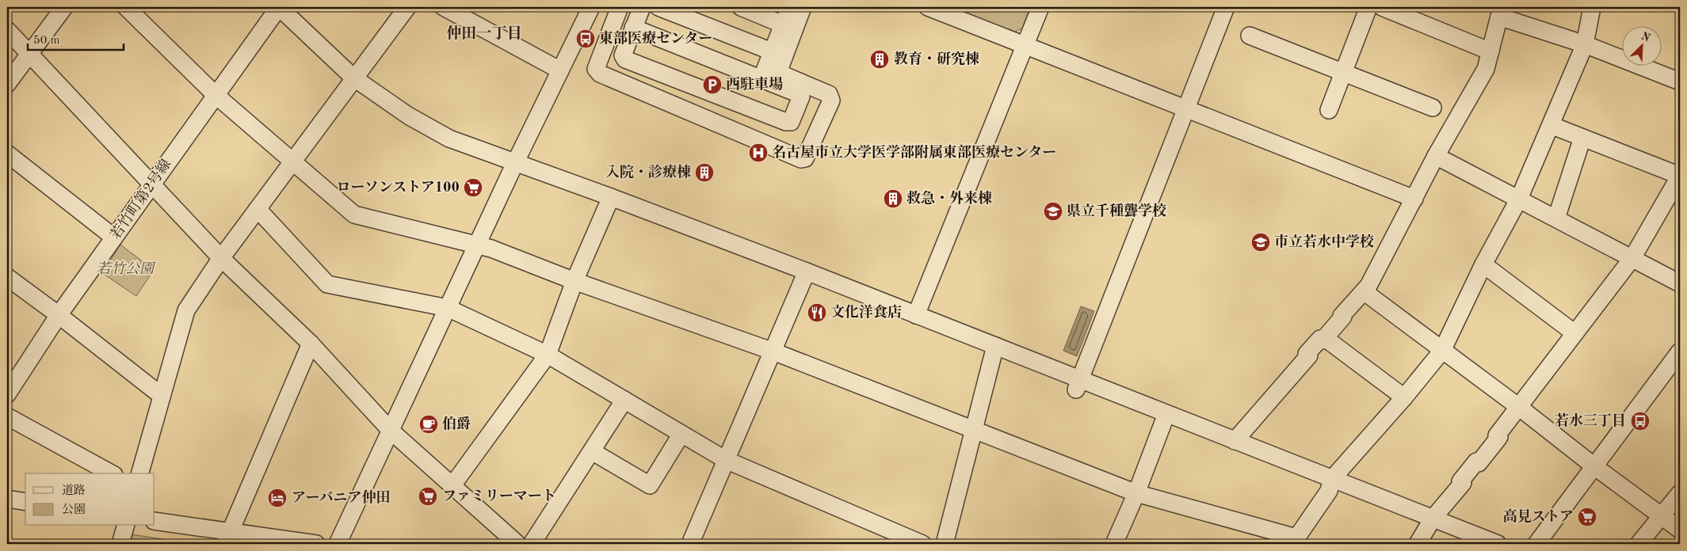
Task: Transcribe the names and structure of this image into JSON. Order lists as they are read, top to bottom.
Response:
{
  "streets": {
    "street": ["若竹町第2号線"]
  },
  "districts": ["仲田一丁目"],
  "parks": ["若竹公園"],
  "places": {
    "bus stop": ["東部医療センター", "若水三丁目"],
    "building": ["教育・研究棟", "入院・診療棟", "救急・外来棟"],
    "parking": ["西駐車場"],
    "hospital": ["名古屋市立大学医学部附属東部医療センター"],
    "supermarket": ["ローソンストア100", "ファミリーマート", "高見ストア"],
    "school or university": ["県立千種聾学校", "市立若水中学校"],
    "restaurant": ["文化洋食店"],
    "cafe": ["伯爵"],
    "hotel": ["アーバニア仲田"]
  },
  "legend": ["道路", "公園"],
  "scale_bar": "50 m",
  "north": "top right"
}
